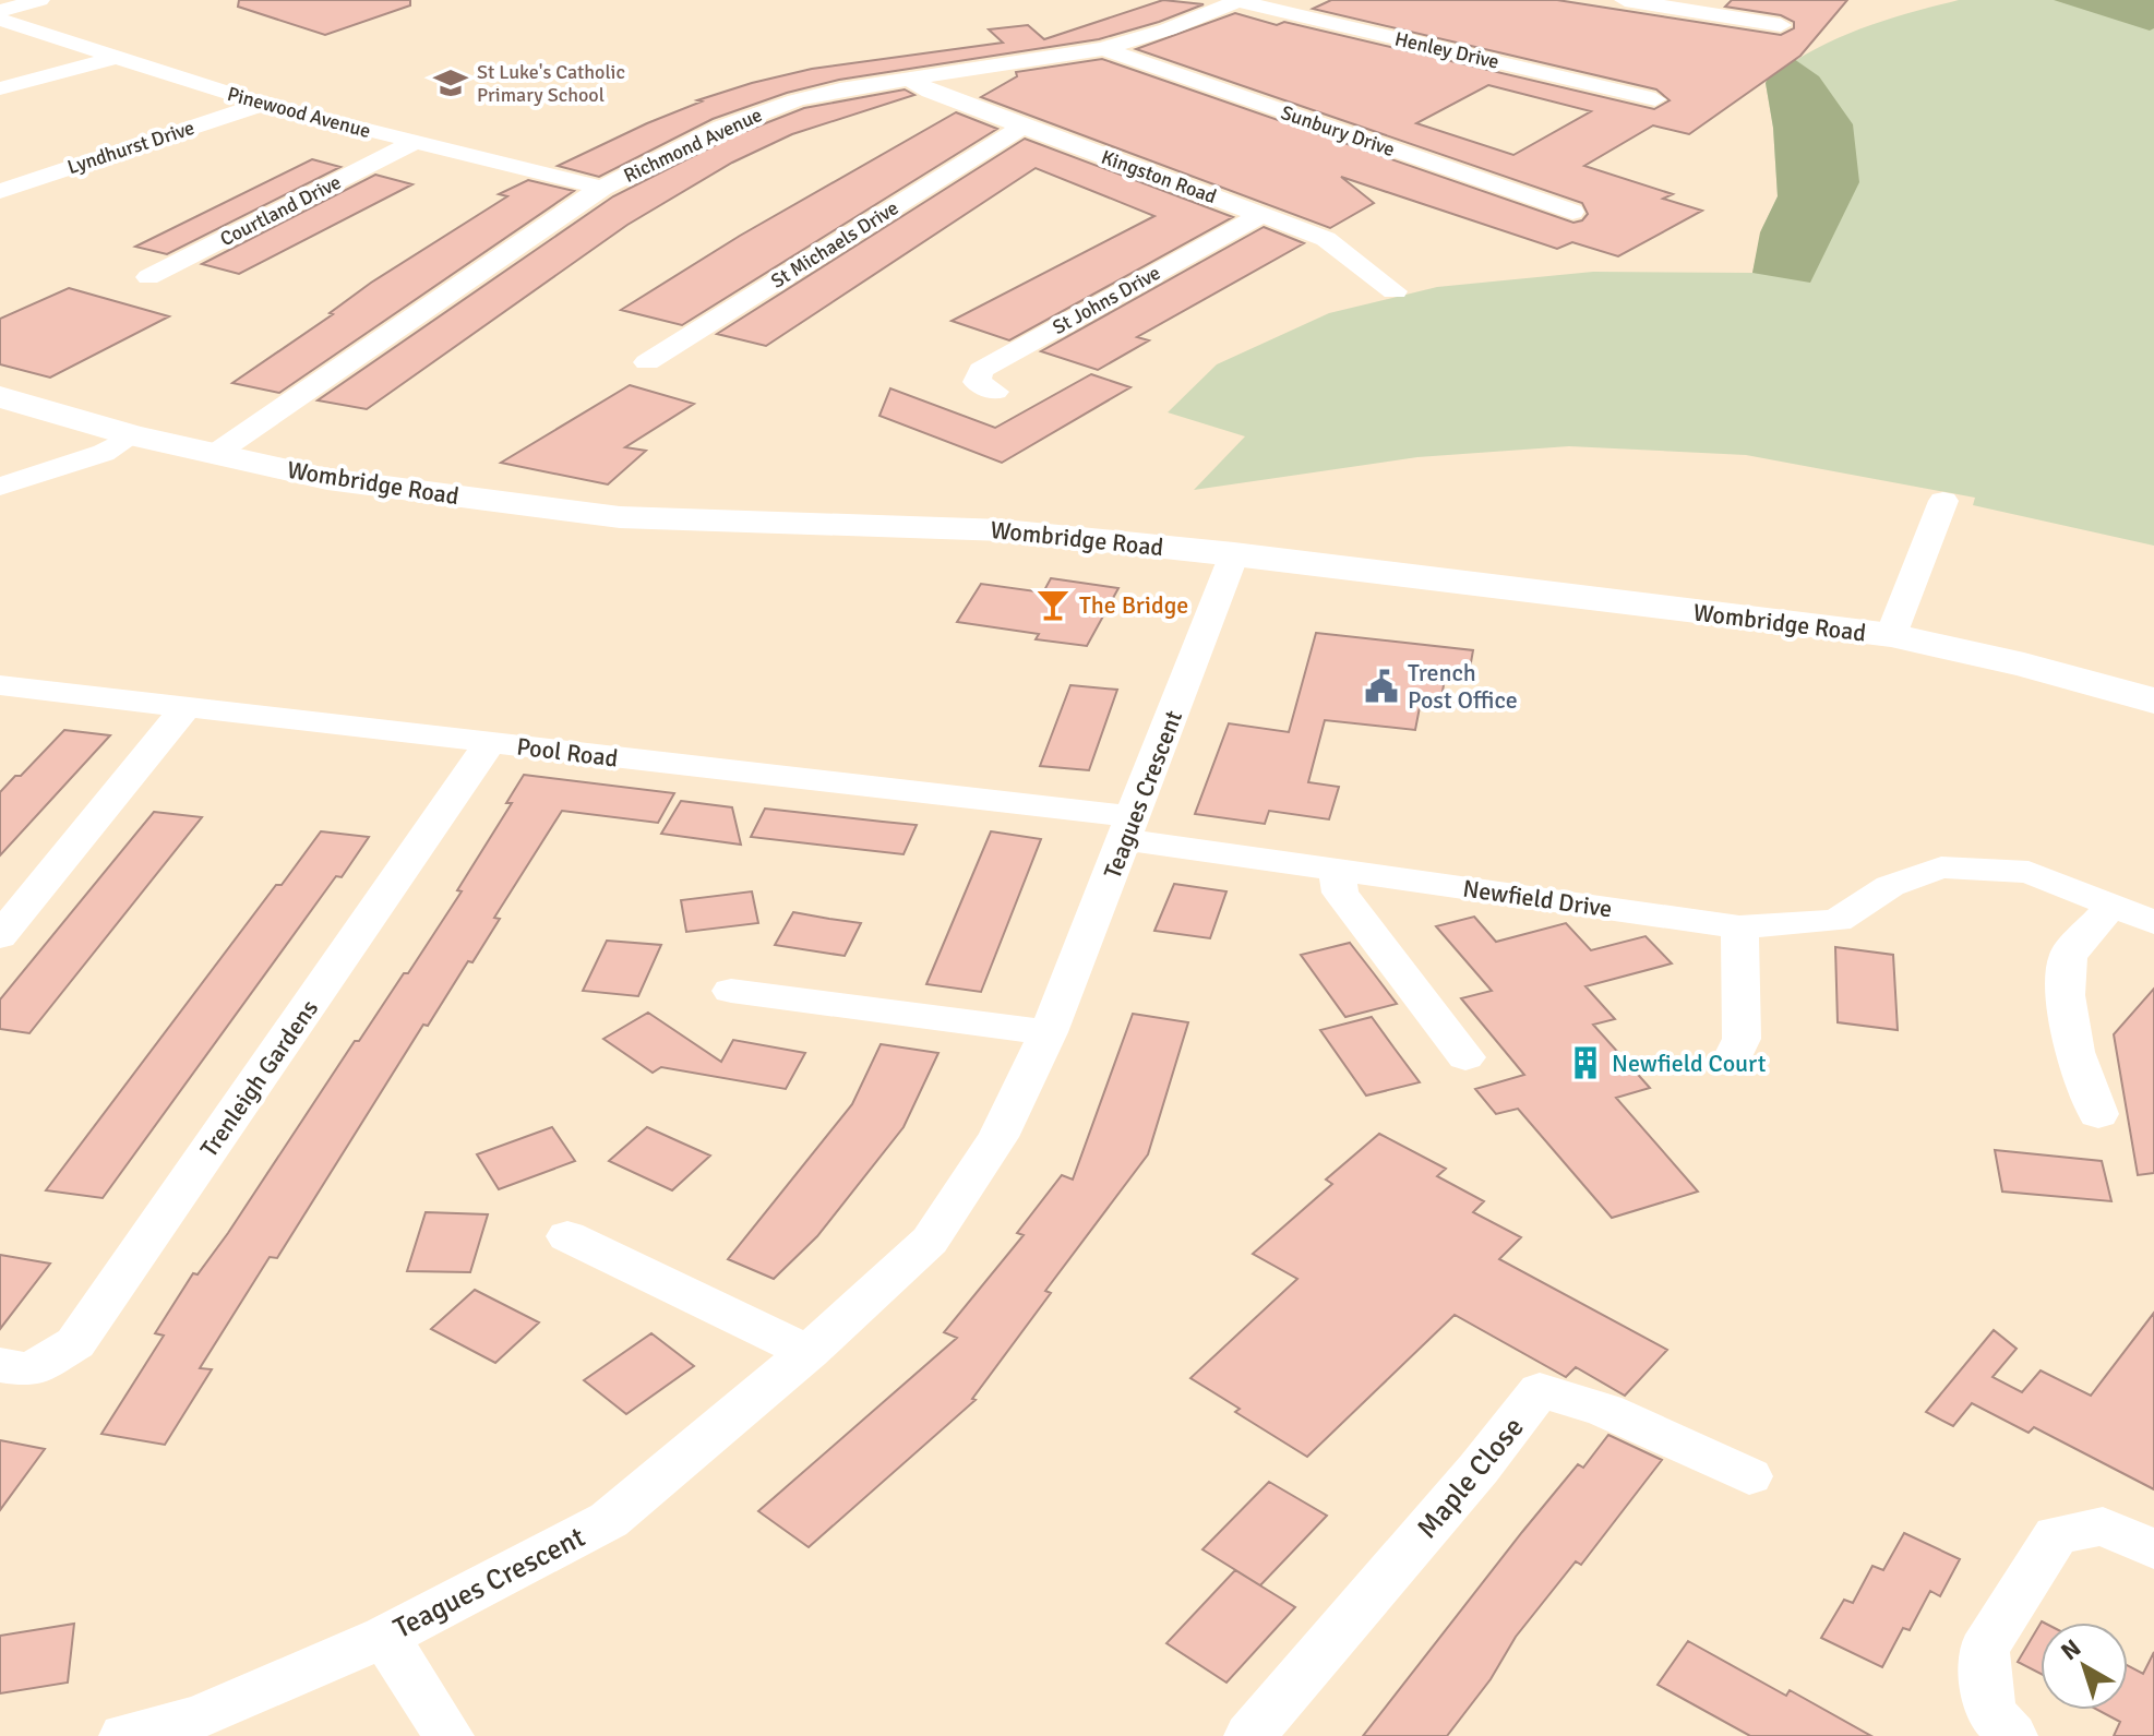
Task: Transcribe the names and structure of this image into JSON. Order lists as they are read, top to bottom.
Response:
{
  "streets": {
    "street": [
      "Henley Drive",
      "Pinewood Avenue",
      "Sunbury Drive",
      "Richmond Avenue",
      "Lyndhurst Drive",
      "Kingston Road",
      "Courtland Drive",
      "St Michaels Drive",
      "St Johns Drive",
      "Wombridge Road",
      "Pool Road",
      "Teagues Crescent",
      "Newfield Drive",
      "Trenleigh Gardens",
      "Maple Close"
    ]
  },
  "crossings": [
    ["Henley Drive", "Richmond Avenue"],
    ["Pinewood Avenue", "Richmond Avenue"],
    ["Pinewood Avenue", "Lyndhurst Drive"],
    ["Pinewood Avenue", "Courtland Drive"],
    ["Sunbury Drive", "Richmond Avenue"],
    ["Richmond Avenue", "Kingston Road"],
    ["Richmond Avenue", "Wombridge Road"],
    ["Kingston Road", "St Michaels Drive"],
    ["Kingston Road", "St Johns Drive"],
    ["Wombridge Road", "Teagues Crescent"],
    ["Pool Road", "Teagues Crescent"],
    ["Pool Road", "Newfield Drive"],
    ["Pool Road", "Trenleigh Gardens"],
    ["Teagues Crescent", "Newfield Drive"]
  ],
  "places": {
    "school or university": ["St Luke's Catholic Primary School"],
    "bar": ["The Bridge"],
    "public building": ["Trench Post Office"],
    "building": ["Newfield Court"]
  },
  "north": "top left"
}
